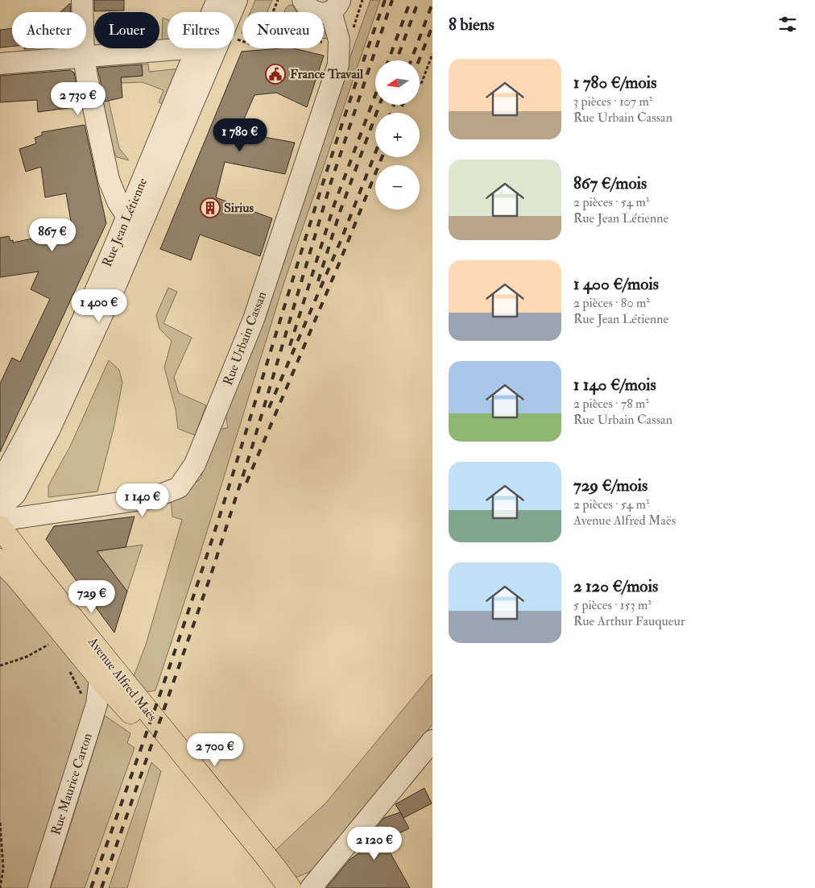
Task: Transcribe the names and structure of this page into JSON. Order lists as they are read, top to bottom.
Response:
{
  "streets": {
    "main road": ["Avenue Alfred Maës"],
    "street": ["Rue Jean Létienne", "Rue Urbain Cassan", "Rue Maurice Carton"]
  },
  "crossings": [
    ["Rue Urbain Cassan", "Avenue Alfred Maës"],
    ["Avenue Alfred Maës", "Rue Maurice Carton"]
  ],
  "places": {
    "public building": ["France Travail"],
    "building": ["Sirius"]
  },
  "north": "left",
  "page": {
    "heading": "8 biens",
    "chip": [
      "Acheter",
      "Louer",
      "Filtres",
      "Nouveau"
    ],
    "list": [
      {
        "name": "1 780 €/mois",
        "note": "3 pièces · 107 m² · Rue Urbain Cassan"
      },
      {
        "name": "867 €/mois",
        "note": "2 pièces · 54 m² · Rue Jean Létienne"
      },
      {
        "name": "1 400 €/mois",
        "note": "2 pièces · 80 m² · Rue Jean Létienne"
      },
      {
        "name": "1 140 €/mois",
        "note": "2 pièces · 78 m² · Rue Urbain Cassan"
      },
      {
        "name": "729 €/mois",
        "note": "2 pièces · 54 m² · Avenue Alfred Maës"
      },
      {
        "name": "2 120 €/mois",
        "note": "5 pièces · 153 m² · Rue Arthur Fauqueur"
      }
    ],
    "map_buttons": ["+", "−"],
    "price": [
      "2 730 €",
      "1 780 €",
      "867 €",
      "1 400 €",
      "1 140 €",
      "729 €",
      "2 700 €",
      "2 120 €"
    ]
  }
}
